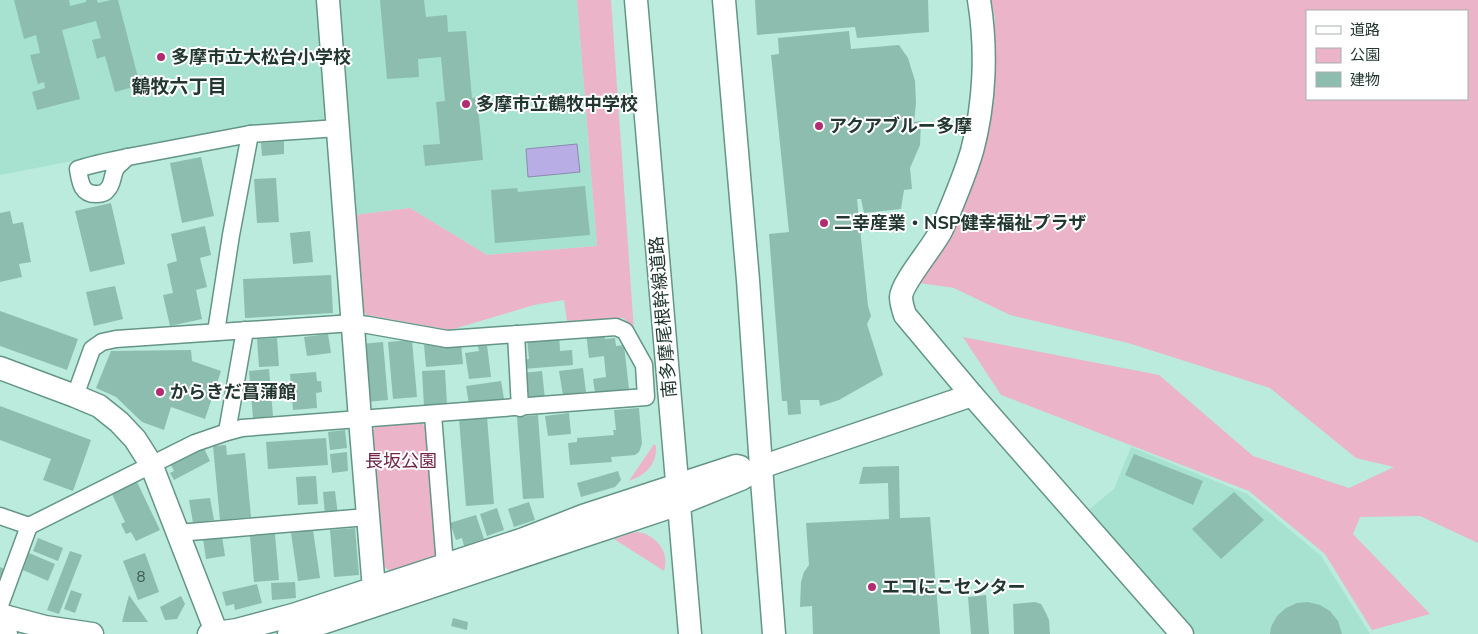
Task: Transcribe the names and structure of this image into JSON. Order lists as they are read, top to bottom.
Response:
{
  "streets": {
    "main road": ["南多摩尾根幹線道路"]
  },
  "districts": ["鶴牧六丁目"],
  "parks": ["長坂公園"],
  "places": [
    "多摩市立大松台小学校",
    "多摩市立鶴牧中学校",
    "アクアブルー多摩",
    "二幸産業・NSP健幸福祉プラザ",
    "からきだ菖蒲館",
    "エコにこセンター"
  ],
  "house_numbers": ["8"],
  "legend": ["道路", "公園", "建物"]
}
